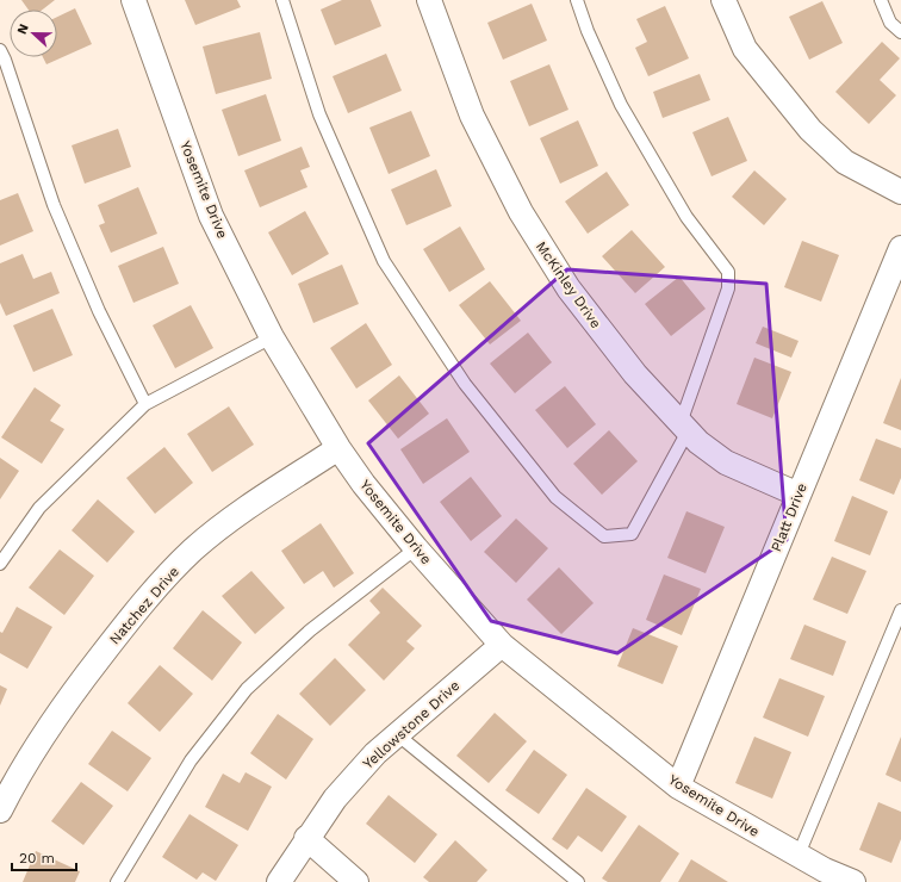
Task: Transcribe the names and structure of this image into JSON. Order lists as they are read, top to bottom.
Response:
{
  "streets": {
    "street": [
      "Yosemite Drive",
      "McKinley Drive",
      "Platt Drive",
      "Natchez Drive",
      "Yellowstone Drive"
    ]
  },
  "crossings": [
    ["Yosemite Drive", "Platt Drive"],
    ["Yosemite Drive", "Natchez Drive"],
    ["Yosemite Drive", "Yellowstone Drive"],
    ["McKinley Drive", "Platt Drive"]
  ],
  "scale_bar": "20 m",
  "north": "left"
}
